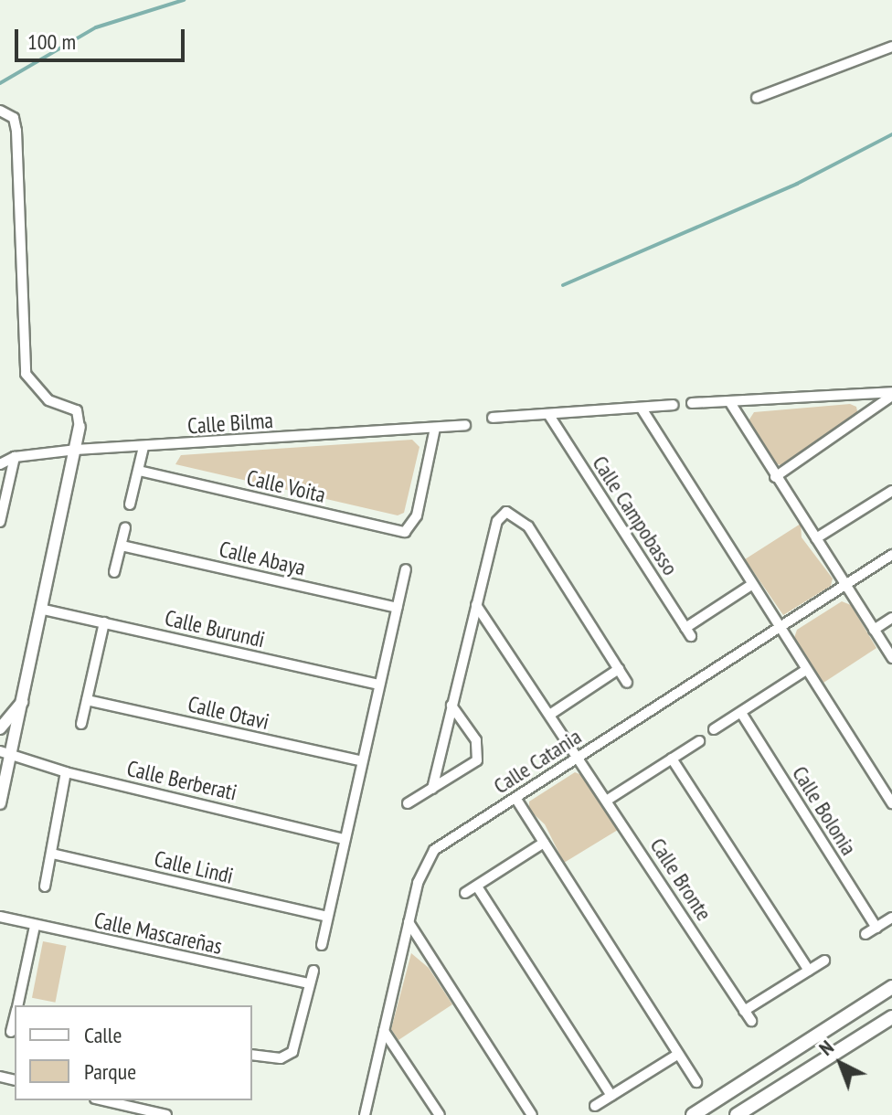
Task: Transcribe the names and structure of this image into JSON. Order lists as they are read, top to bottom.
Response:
{
  "streets": {
    "street": [
      "Calle Bilma",
      "Calle Voita",
      "Calle Campobasso",
      "Calle Abaya",
      "Calle Burundi",
      "Calle Otavi",
      "Calle Catania",
      "Calle Berberati",
      "Calle Bolonia",
      "Calle Lindi",
      "Calle Bronte",
      "Calle Mascareñas"
    ]
  },
  "crossings": [
    ["Calle Bilma", "Calle Voita"],
    ["Calle Catania", "Calle Bronte"]
  ],
  "legend": ["Calle", "Parque"],
  "scale_bar": "100 m",
  "north": "top left"
}
